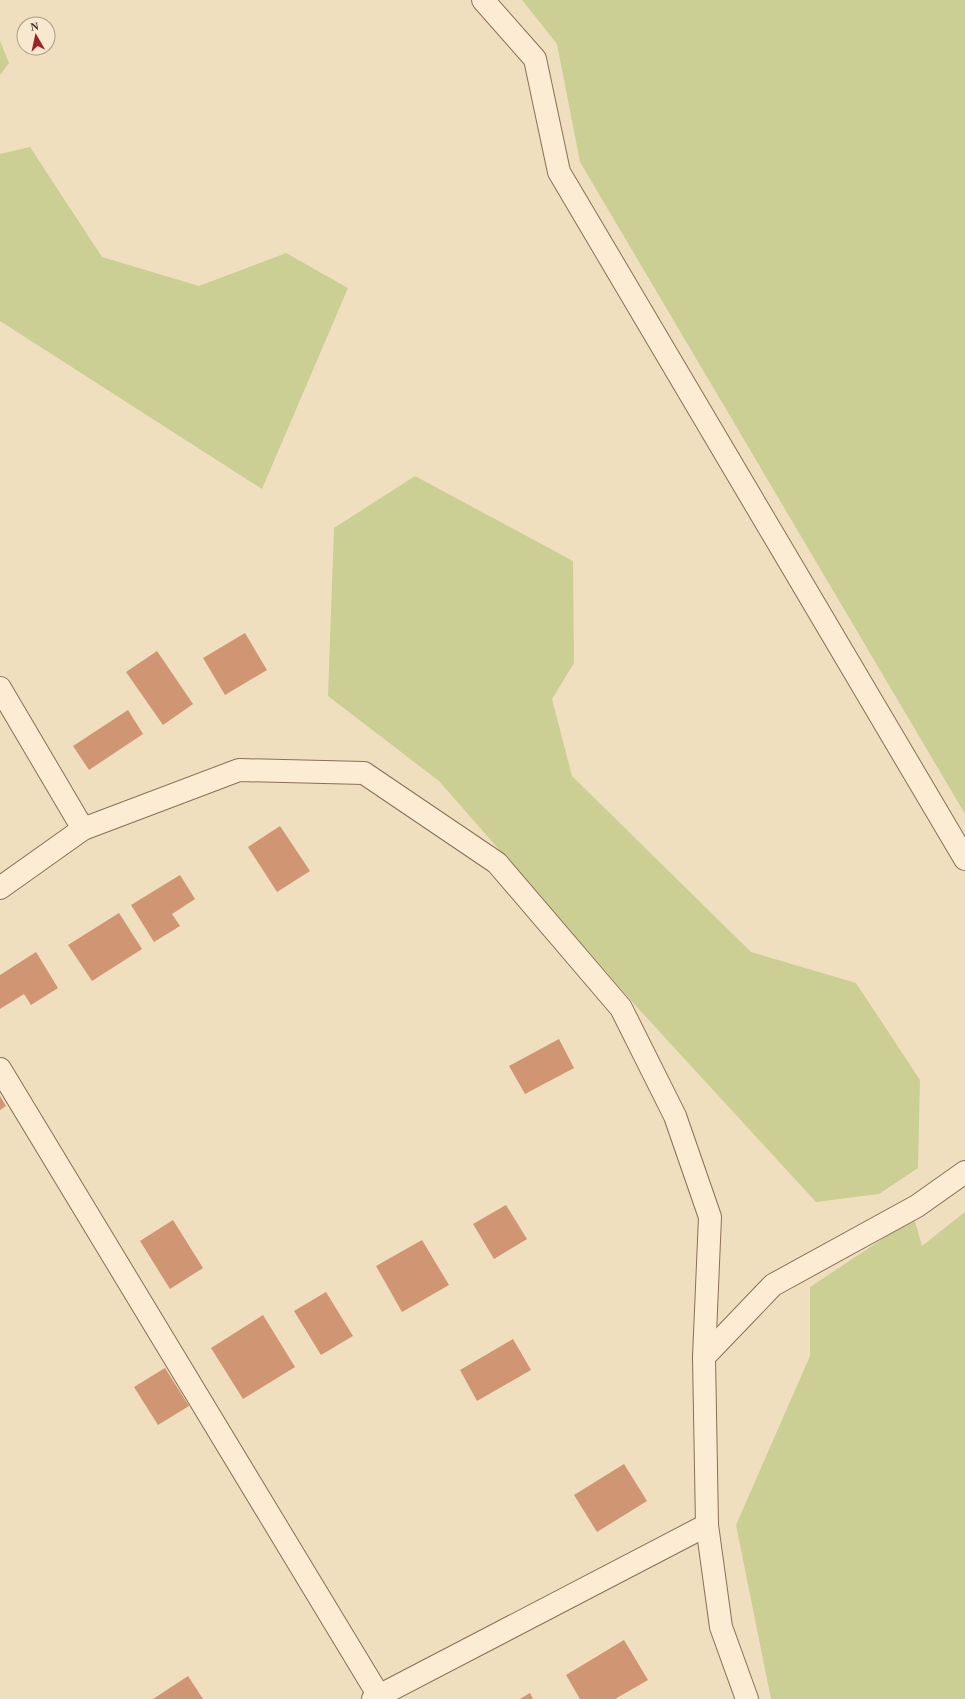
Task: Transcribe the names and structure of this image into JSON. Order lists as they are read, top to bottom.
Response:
{
  "north": "top"
}
